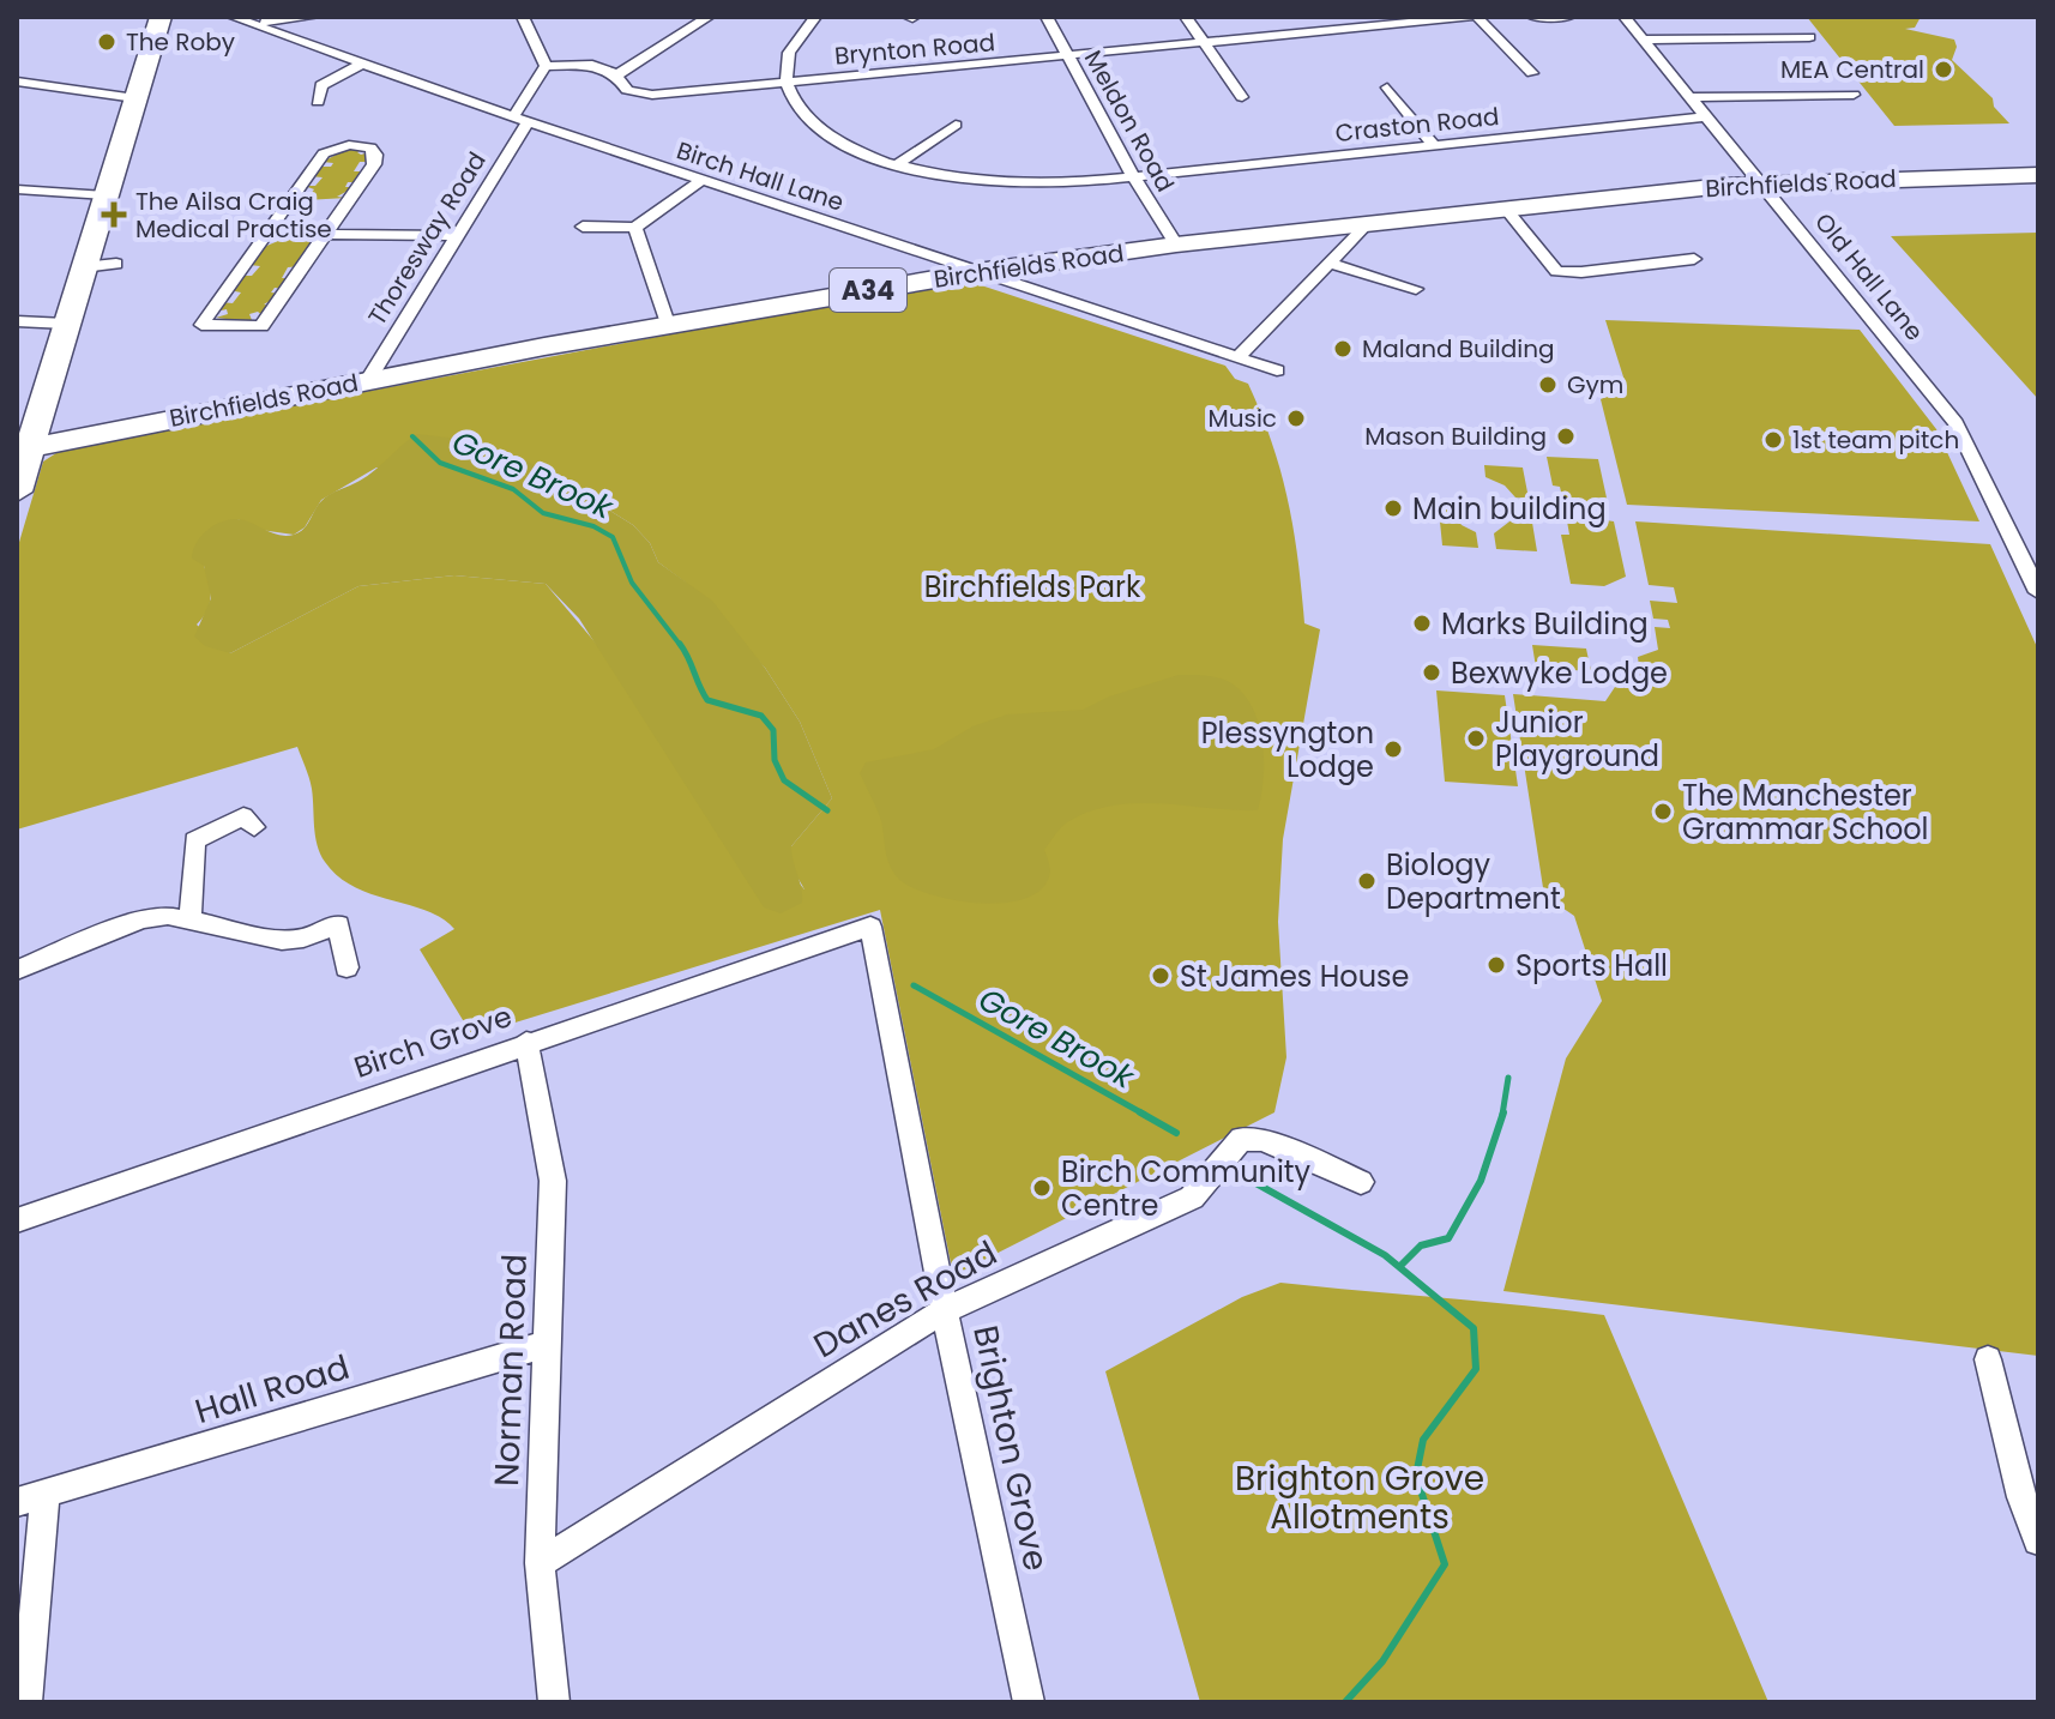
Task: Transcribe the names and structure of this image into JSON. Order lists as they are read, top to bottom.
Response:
{
  "streets": {
    "highway": ["Birchfields Road", "A34"],
    "street": [
      "Brynton Road",
      "Meldon Road",
      "Craston Road",
      "Birch Hall Lane",
      "Thoresway Road",
      "Old Hall Lane",
      "Birch Grove",
      "Danes Road",
      "Norman Road",
      "Hall Road",
      "Brighton Grove"
    ]
  },
  "crossings": [
    ["Brynton Road", "Meldon Road"],
    ["Brynton Road", "Craston Road"],
    ["Brynton Road", "Thoresway Road"],
    ["Meldon Road", "Craston Road"],
    ["Meldon Road", "Birchfields Road"],
    ["Craston Road", "Old Hall Lane"],
    ["Birch Hall Lane", "Birchfields Road"],
    ["Birch Hall Lane", "Thoresway Road"],
    ["Birchfields Road", "Thoresway Road"],
    ["Birchfields Road", "Old Hall Lane"],
    ["Birch Grove", "Norman Road"],
    ["Birch Grove", "Brighton Grove"],
    ["Danes Road", "Norman Road"],
    ["Danes Road", "Brighton Grove"],
    ["Norman Road", "Hall Road"]
  ],
  "water": ["Gore Brook"],
  "parks": ["Birchfields Park", "Brighton Grove Allotments"],
  "places": {
    "other": [
      "The Roby",
      "MEA Central",
      "Maland Building",
      "Gym",
      "Music",
      "Mason Building",
      "1st team pitch",
      "Main building",
      "Marks Building",
      "Bexwyke Lodge",
      "Junior Playground",
      "Plessyngton Lodge",
      "The Manchester Grammar School",
      "Biology Department",
      "Sports Hall",
      "St James House",
      "Birch Community Centre"
    ],
    "health": ["The Ailsa Craig Medical Practise"]
  }
}
